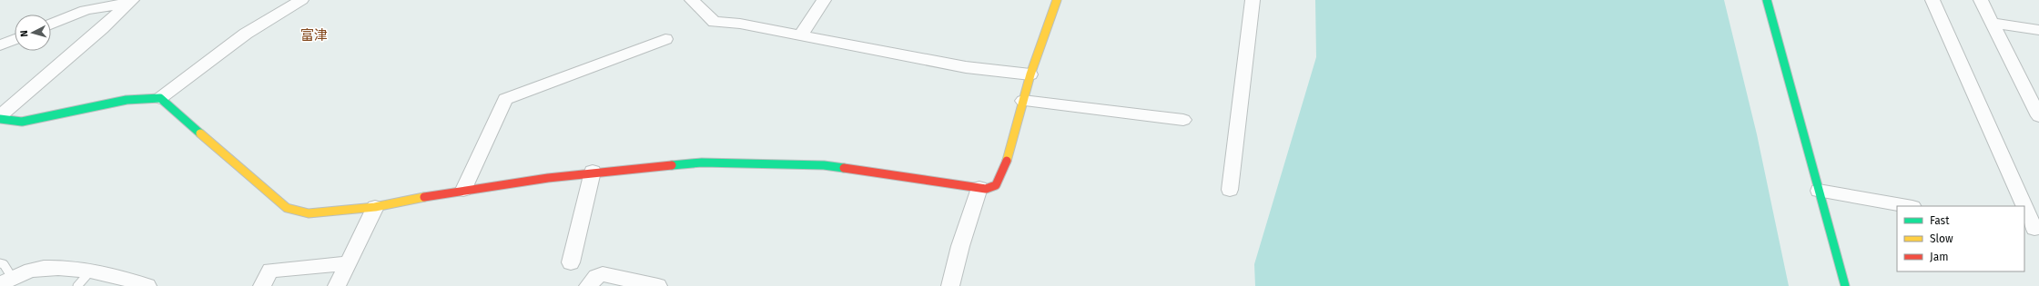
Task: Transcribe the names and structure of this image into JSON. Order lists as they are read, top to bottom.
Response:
{
  "districts": ["富津"],
  "legend": ["Fast", "Slow", "Jam"],
  "north": "left"
}
